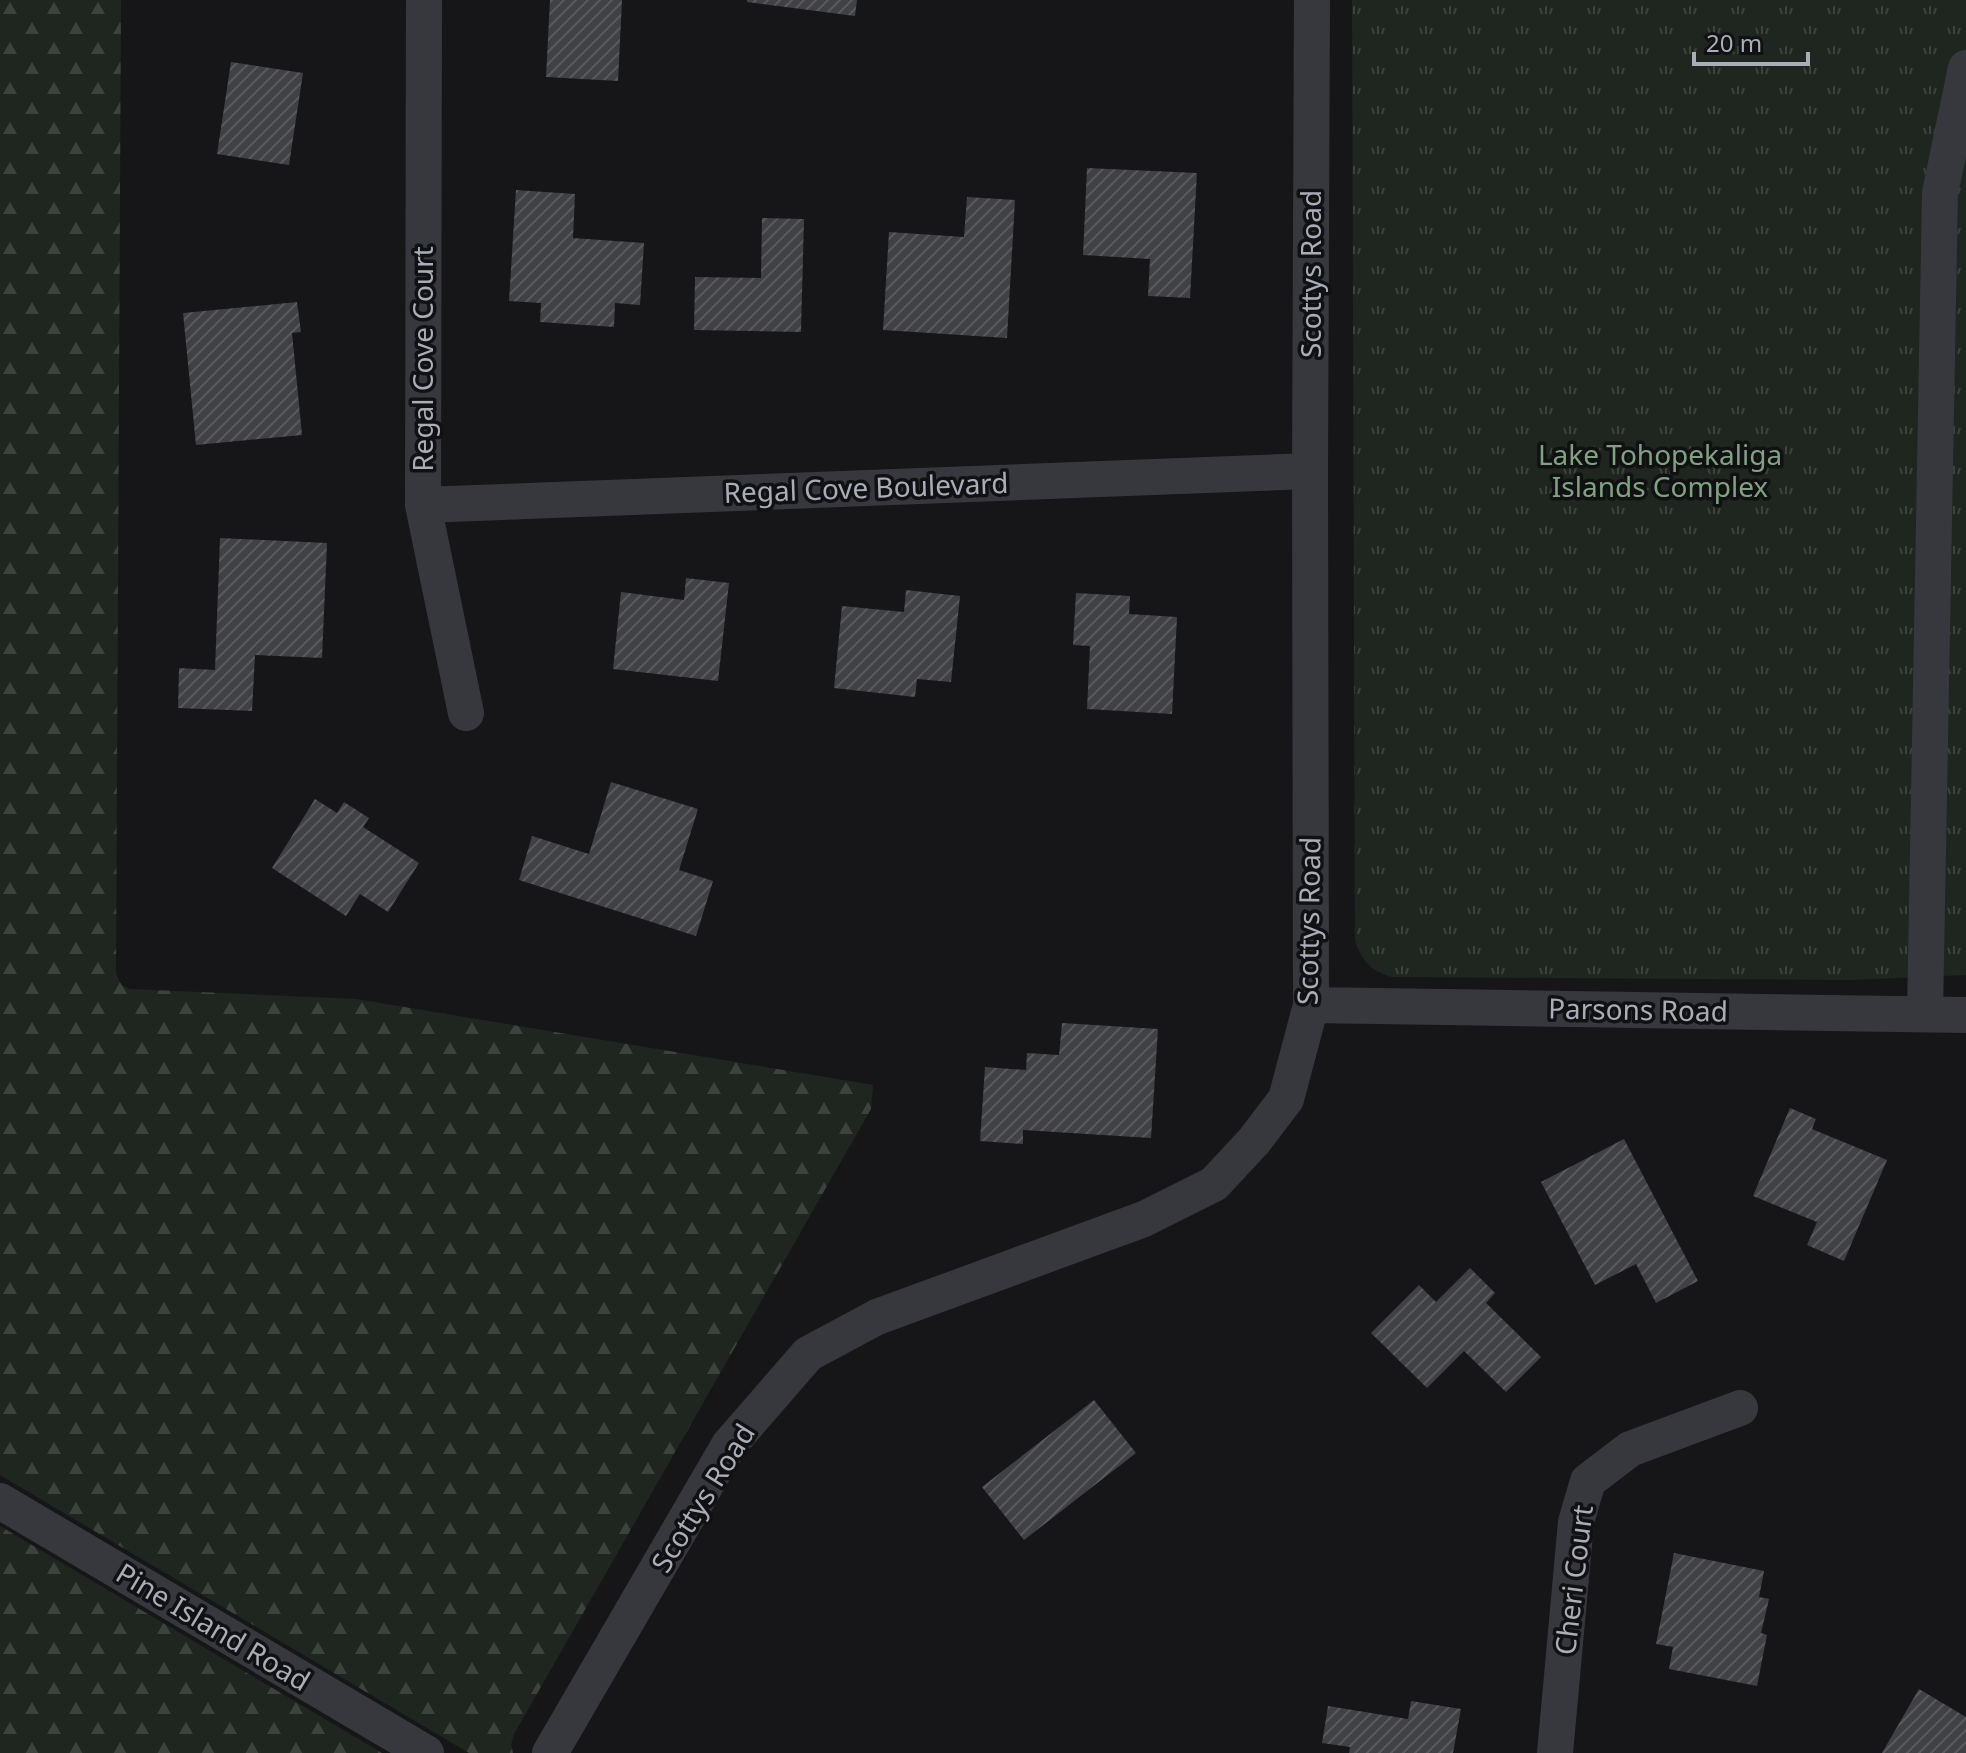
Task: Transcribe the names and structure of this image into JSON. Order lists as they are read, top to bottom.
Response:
{
  "streets": {
    "street": [
      "Scottys Road",
      "Regal Cove Court",
      "Regal Cove Boulevard",
      "Parsons Road",
      "Cheri Court",
      "Pine Island Road"
    ]
  },
  "crossings": [
    ["Scottys Road", "Regal Cove Boulevard"],
    ["Scottys Road", "Parsons Road"],
    ["Regal Cove Court", "Regal Cove Boulevard"]
  ],
  "parks": ["Lake Tohopekaliga Islands Complex"],
  "scale_bar": "20 m"
}
